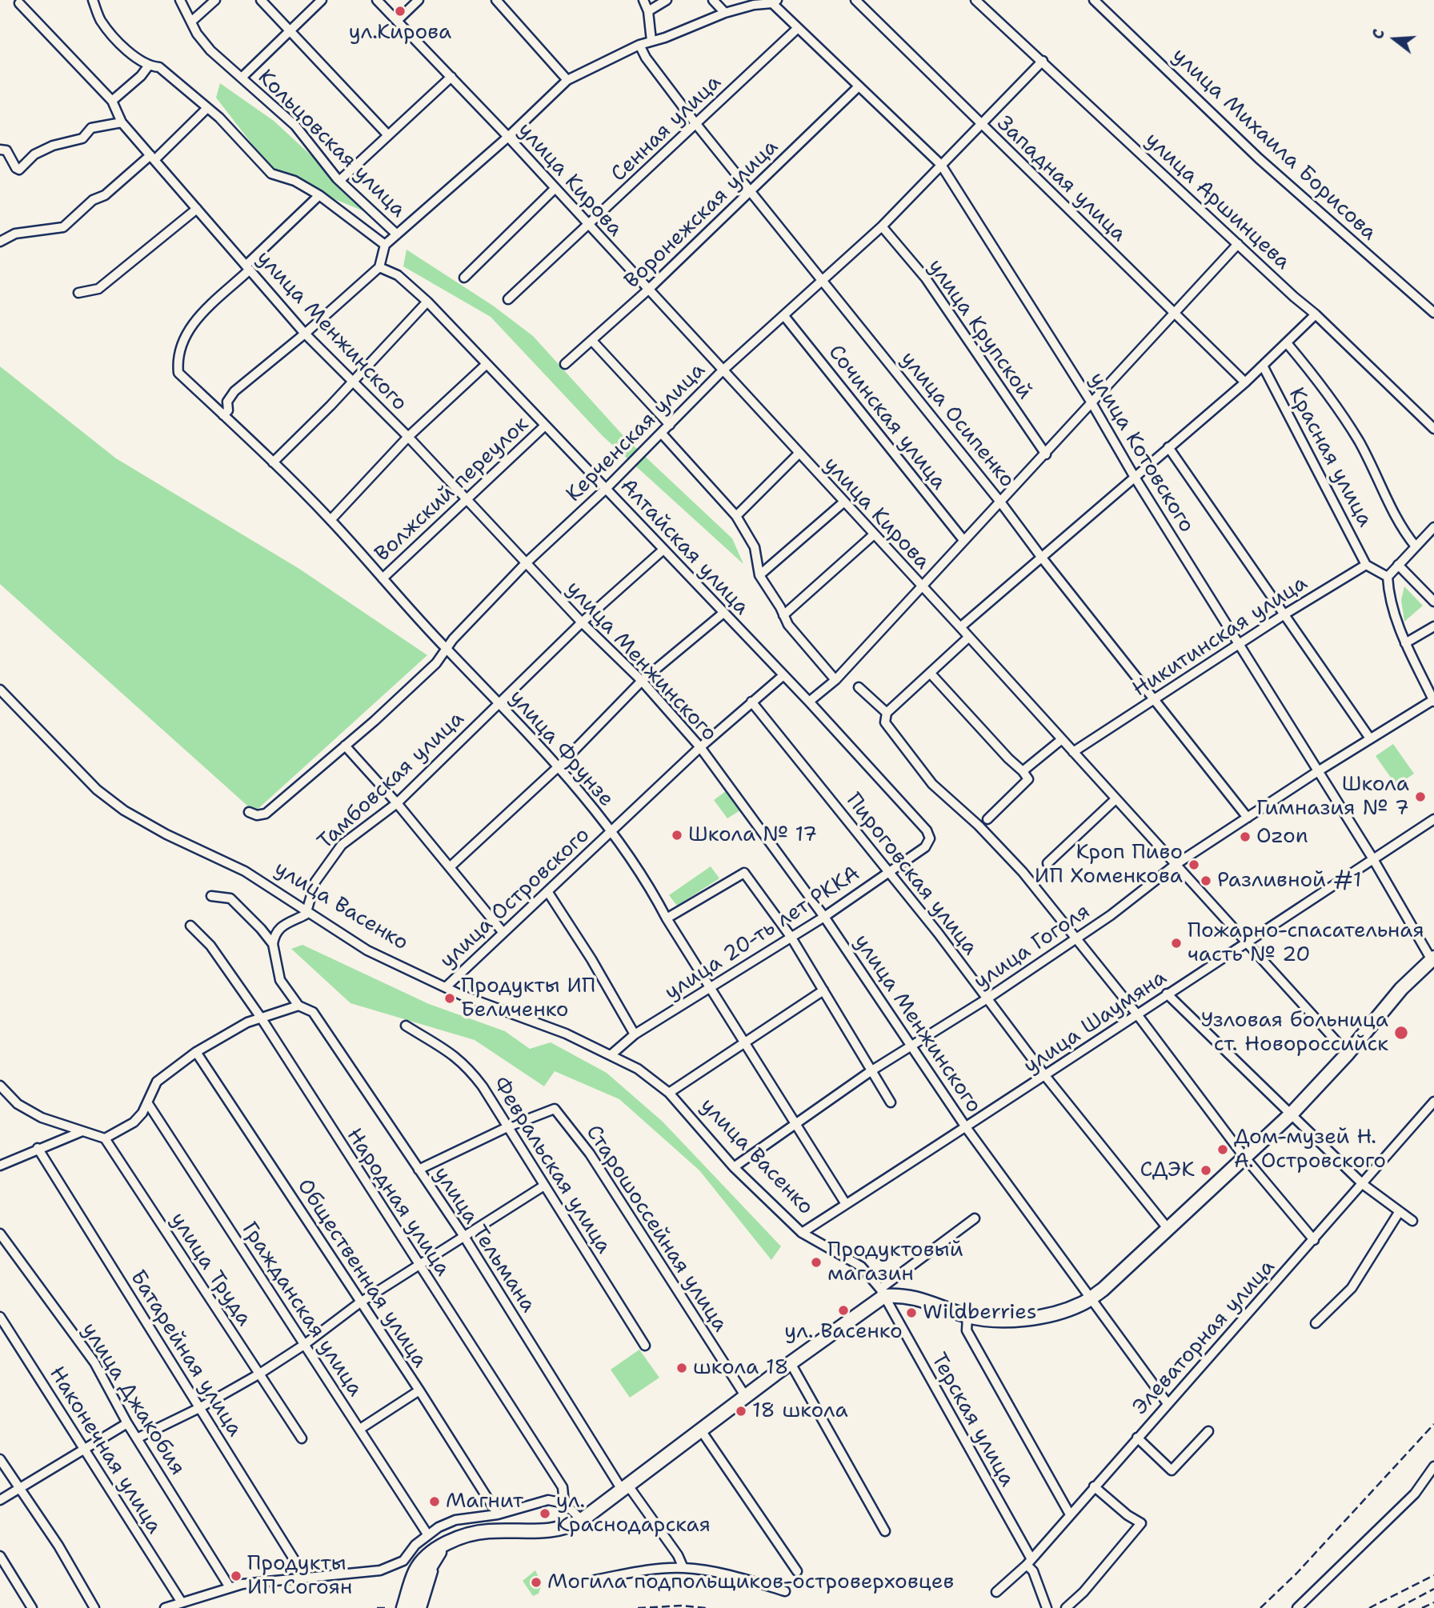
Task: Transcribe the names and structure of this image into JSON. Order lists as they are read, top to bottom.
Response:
{
  "streets": {
    "street": [
      "Сенная улица",
      "Кольцовская улица",
      "улица Михаила Борисова",
      "Западная улица",
      "улица Кирова",
      "улица Аршинцева",
      "Воронежская улица",
      "улица Крупской",
      "улица Менжинского",
      "Сочинская улица",
      "улица Осипенко",
      "Керченская улица",
      "улица Котовского",
      "Красная улица",
      "Волжский переулок",
      "Алтайская улица",
      "Никитинская улица",
      "улица Фрунзе",
      "Тамбовская улица",
      "Пироговская улица",
      "улица Островского",
      "улица Васенко",
      "улица 20-ть лет РККА",
      "улица Гоголя",
      "улица Шаумяна",
      "Февральская улица",
      "Народная улица",
      "Старошоссейная улица",
      "улица Тельмана",
      "улица Труда",
      "Общественная улица",
      "Гражданская улица",
      "Элеваторная улица",
      "Батарейная улица",
      "улица Джакобия",
      "Терская улица",
      "Наконечная улица"
    ]
  },
  "crossings": [
    ["Сенная улица", "улица Кирова"],
    ["Сенная улица", "улица Осипенко"],
    ["Сенная улица", "улица Котовского"],
    ["Западная улица", "Керченская улица"],
    ["улица Кирова", "Воронежская улица"],
    ["улица Кирова", "Керченская улица"],
    ["улица Кирова", "Никитинская улица"],
    ["улица Кирова", "улица Гоголя"],
    ["улица Кирова", "улица Шаумяна"],
    ["улица Аршинцева", "Керченская улица"],
    ["Воронежская улица", "улица Осипенко"],
    ["Воронежская улица", "улица Котовского"],
    ["улица Крупской", "Керченская улица"],
    ["улица Менжинского", "Керченская улица"],
    ["улица Менжинского", "Волжский переулок"],
    ["улица Менжинского", "улица Фрунзе"],
    ["улица Менжинского", "Тамбовская улица"],
    ["улица Менжинского", "улица Островского"],
    ["улица Менжинского", "улица 20-ть лет РККА"],
    ["улица Менжинского", "улица Гоголя"],
    ["улица Менжинского", "улица Шаумяна"],
    ["улица Менжинского", "Элеваторная улица"],
    ["Сочинская улица", "Керченская улица"],
    ["улица Осипенко", "Керченская улица"],
    ["улица Осипенко", "Никитинская улица"],
    ["улица Осипенко", "улица Гоголя"],
    ["Керченская улица", "улица Котовского"],
    ["Керченская улица", "Алтайская улица"],
    ["Керченская улица", "улица Фрунзе"],
    ["улица Котовского", "Никитинская улица"],
    ["улица Котовского", "улица Гоголя"],
    ["улица Котовского", "улица Шаумяна"],
    ["Красная улица", "Никитинская улица"],
    ["Волжский переулок", "Алтайская улица"],
    ["Волжский переулок", "улица Фрунзе"],
    ["Алтайская улица", "Тамбовская улица"],
    ["Алтайская улица", "улица Островского"],
    ["Алтайская улица", "улица 20-ть лет РККА"],
    ["улица Фрунзе", "Тамбовская улица"],
    ["улица Фрунзе", "улица Островского"],
    ["улица Фрунзе", "улица 20-ть лет РККА"],
    ["улица Фрунзе", "улица Гоголя"],
    ["улица Фрунзе", "улица Шаумяна"],
    ["Тамбовская улица", "улица Васенко"],
    ["Пироговская улица", "улица Островского"],
    ["Пироговская улица", "улица 20-ть лет РККА"],
    ["Пироговская улица", "улица Гоголя"],
    ["Пироговская улица", "улица Шаумяна"],
    ["улица Островского", "улица Васенко"],
    ["улица Васенко", "улица 20-ть лет РККА"],
    ["улица Васенко", "улица Гоголя"],
    ["улица Васенко", "улица Шаумяна"],
    ["улица Васенко", "Терская улица"],
    ["Февральская улица", "Старошоссейная улица"],
    ["Элеваторная улица", "Терская улица"]
  ],
  "places": [
    "ул.Кирова",
    "Школа Гимназия № 7",
    "Школа № 17",
    "Ozon",
    "Кроп Пиво ИП Хоменкова",
    "Разливной #1",
    "Пожарно-спасательная часть № 20",
    "Продукты ИП Беличенко",
    "Узловая больница ст. Новороссийск",
    "Дом-музей Н. А. Островского",
    "СДЭК",
    "Продуктовый магазин",
    "ул. Васенко",
    "Wildberries",
    "школа 18",
    "18 школа",
    "Магнит",
    "ул. Краснодарская",
    "Продукты ИП Согоян",
    "Могила подпольщиков-островерховцев"
  ],
  "north": "left"
}
